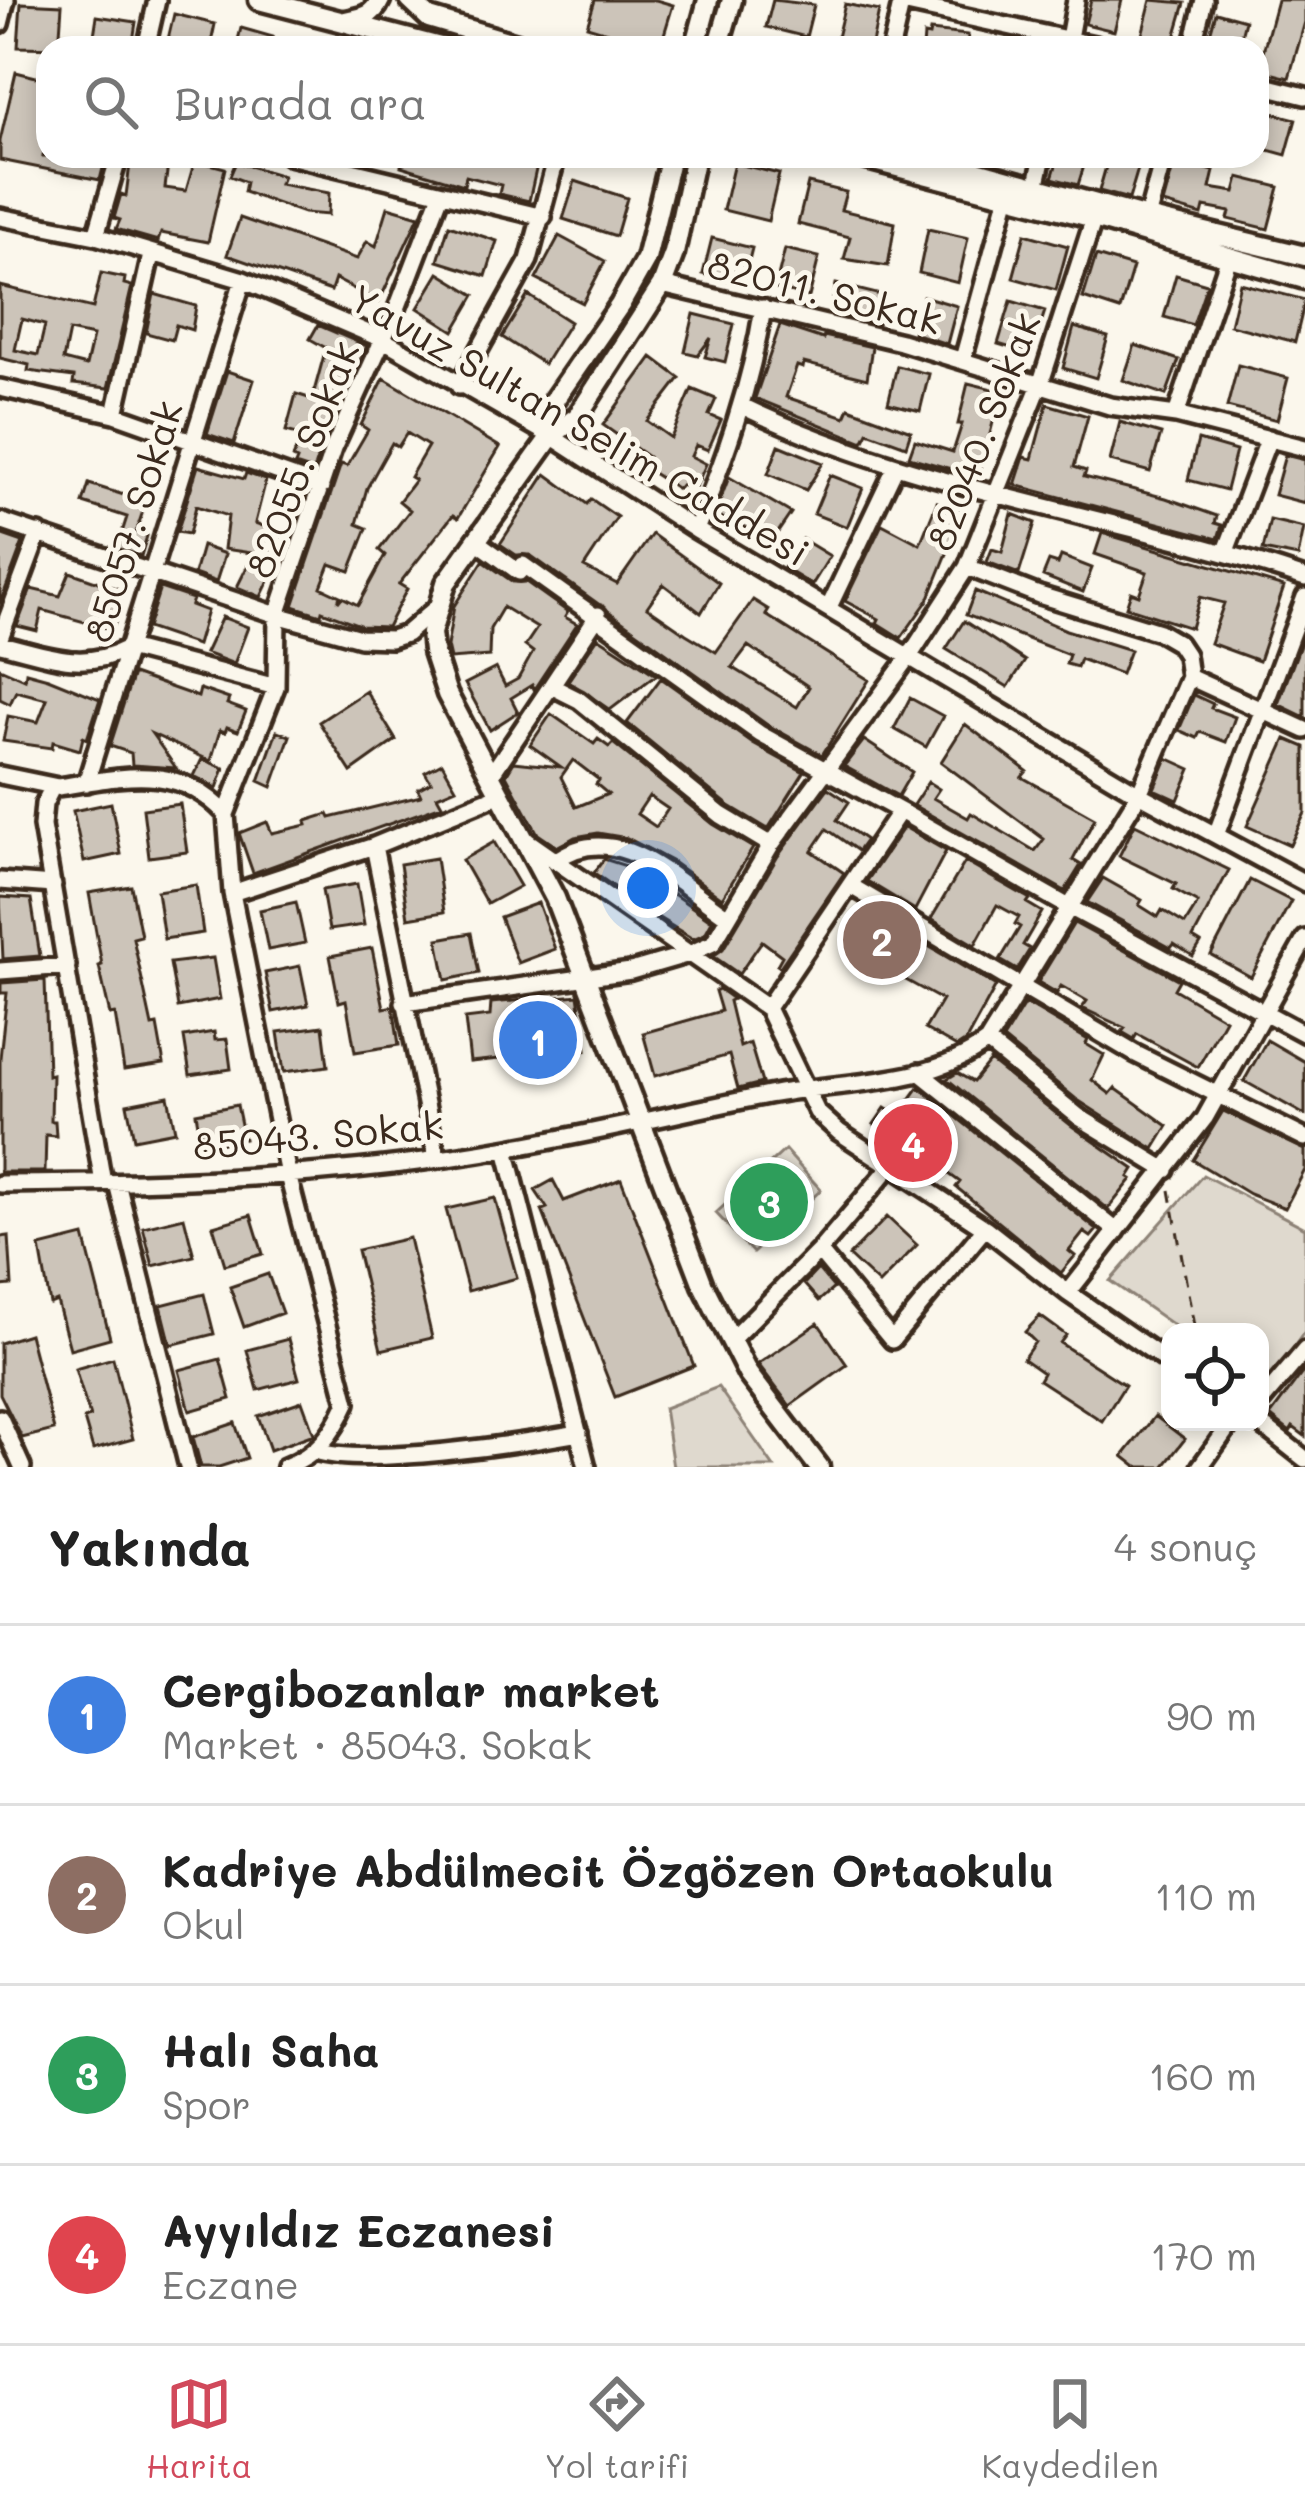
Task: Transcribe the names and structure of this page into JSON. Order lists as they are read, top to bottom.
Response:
{
  "streets": {
    "street": [
      "82011. Sokak",
      "Yavuz Sultan Selim Caddesi",
      "82040. Sokak",
      "82055. Sokak",
      "85057. Sokak",
      "85043. Sokak"
    ]
  },
  "crossings": [
    ["82011. Sokak", "82040. Sokak"],
    ["Yavuz Sultan Selim Caddesi", "82040. Sokak"],
    ["Yavuz Sultan Selim Caddesi", "82055. Sokak"],
    ["Yavuz Sultan Selim Caddesi", "85057. Sokak"]
  ],
  "page": {
    "search": "Burada ara",
    "pins": [
      "2",
      "1",
      "4",
      "3"
    ],
    "heading": ["Yakında", "4 sonuç"],
    "list": [
      {
        "mark": "1",
        "name": "Cergibozanlar market",
        "note": "Market · 85043. Sokak",
        "value": "90 m"
      },
      {
        "mark": "2",
        "name": "Kadriye Abdülmecit Özgözen Ortaokulu",
        "note": "Okul",
        "value": "110 m"
      },
      {
        "mark": "3",
        "name": "Halı Saha",
        "note": "Spor",
        "value": "160 m"
      },
      {
        "mark": "4",
        "name": "Ayyıldız Eczanesi",
        "note": "Eczane",
        "value": "170 m"
      }
    ],
    "nav": ["Harita", "Yol tarifi", "Kaydedilen"]
  }
}
